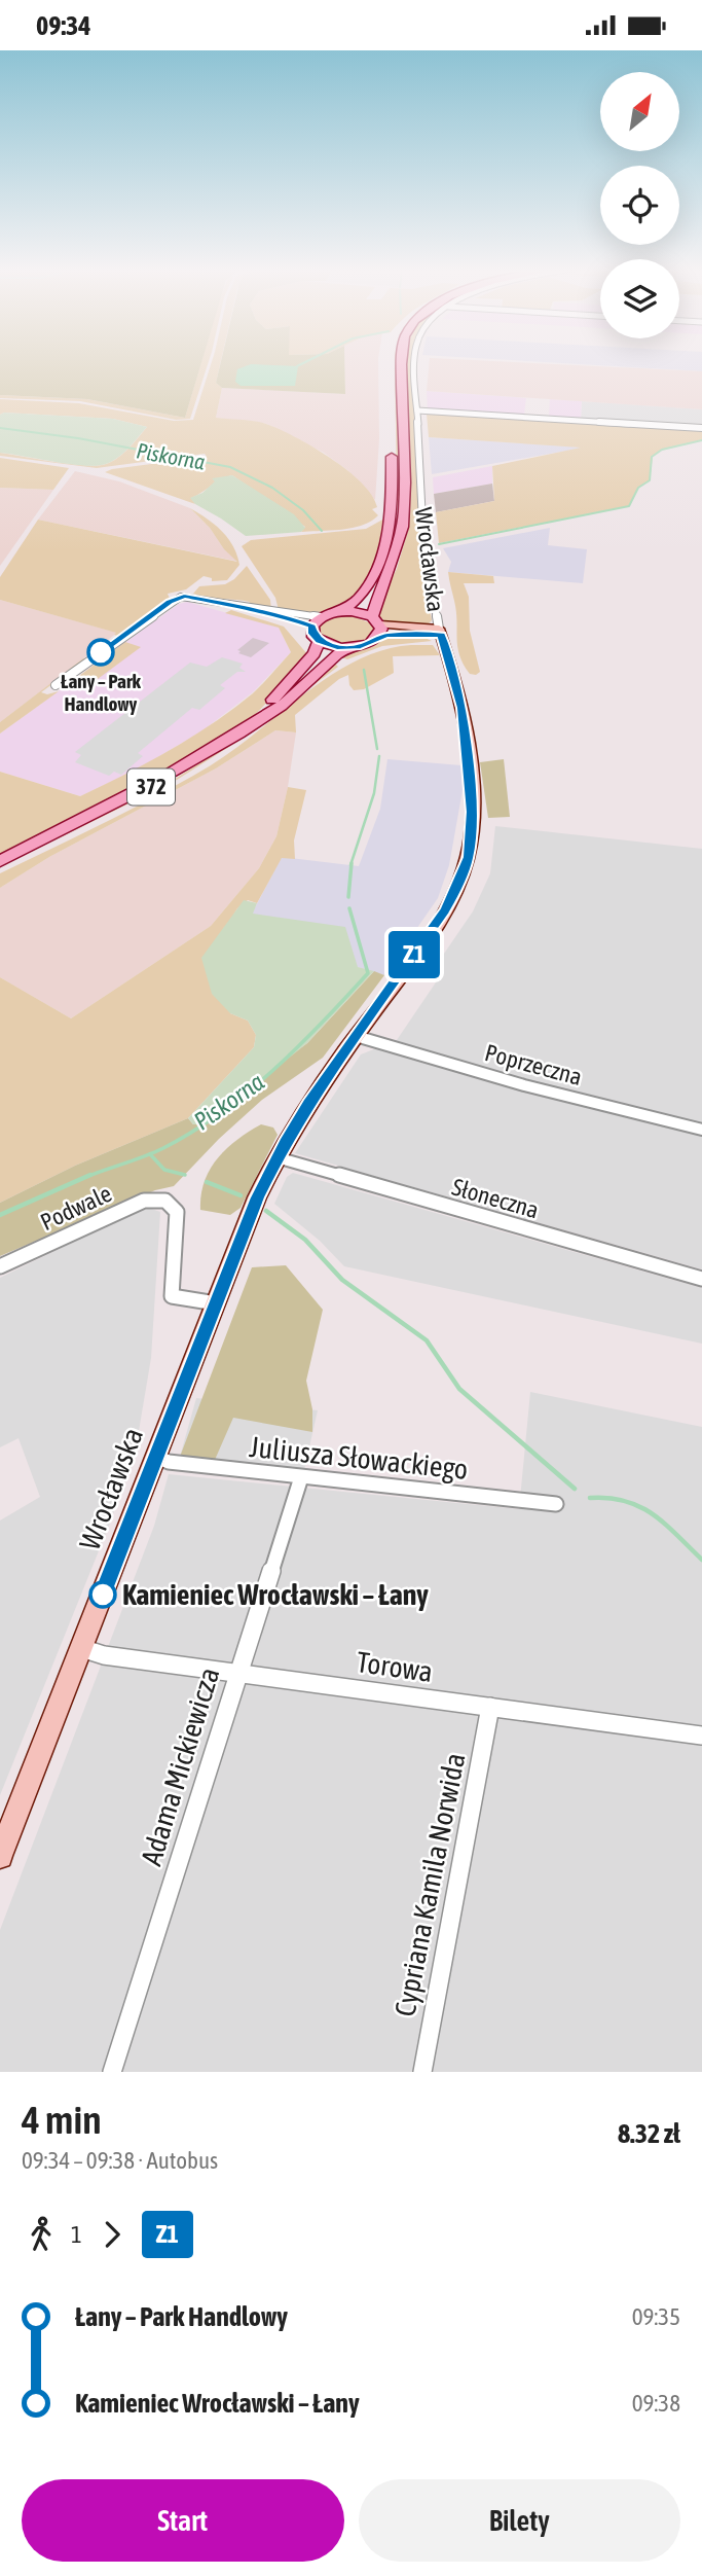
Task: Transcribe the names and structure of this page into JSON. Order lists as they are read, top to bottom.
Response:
{
  "streets": {
    "main road": ["Wrocławska", "372"],
    "street": [
      "Poprzeczna",
      "Słoneczna",
      "Podwale",
      "Juliusza Słowackiego",
      "Torowa",
      "Adama Mickiewicza",
      "Cypriana Kamila Norwida"
    ]
  },
  "crossings": [
    ["Wrocławska", "Poprzeczna"],
    ["Wrocławska", "Słoneczna"],
    ["Wrocławska", "Podwale"],
    ["Wrocławska", "Juliusza Słowackiego"],
    ["Wrocławska", "Torowa"],
    ["Juliusza Słowackiego", "Adama Mickiewicza"],
    ["Torowa", "Adama Mickiewicza"],
    ["Torowa", "Cypriana Kamila Norwida"]
  ],
  "water": ["Piskorna"],
  "places": ["Łany – Park Handlowy", "Kamieniec Wrocławski – Łany"],
  "lines": ["bus line Z1"],
  "north": "top right",
  "page": {
    "status": "09:34",
    "on_map": "Z1",
    "heading": ["4 min", "09:34 – 09:38 · Autobus", "8.32 zł"],
    "legs": ["1", "Z1"],
    "list": [
      {
        "name": "Łany – Park Handlowy",
        "value": "09:35"
      },
      {
        "name": "Kamieniec Wrocławski – Łany",
        "value": "09:38"
      }
    ],
    "buttons": ["Start", "Bilety"]
  }
}
